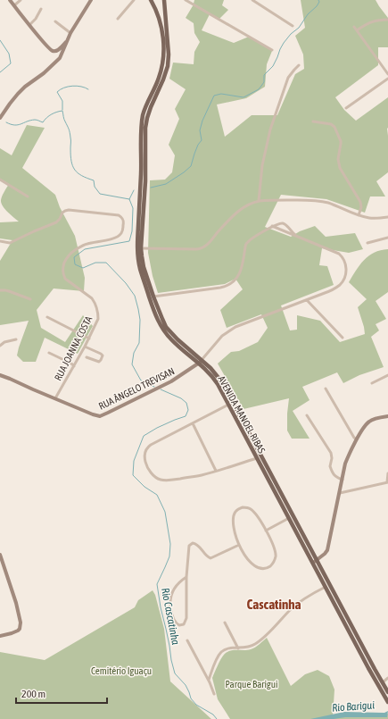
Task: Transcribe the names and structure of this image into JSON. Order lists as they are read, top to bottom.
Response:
{
  "streets": {
    "main road": ["AVENIDA MANOEL RIBAS"],
    "street": ["RUA JOANNA COSTA", "RUA ÂNGELO TREVISAN"]
  },
  "crossings": [
    ["RUA JOANNA COSTA", "RUA ÂNGELO TREVISAN"],
    ["RUA ÂNGELO TREVISAN", "AVENIDA MANOEL RIBAS"]
  ],
  "districts": ["Cascatinha"],
  "water": ["Rio Cascatinha", "Rio Barigui"],
  "parks": ["Cemitério Iguaçu", "Parque Barigui"],
  "scale_bar": "200 m"
}
